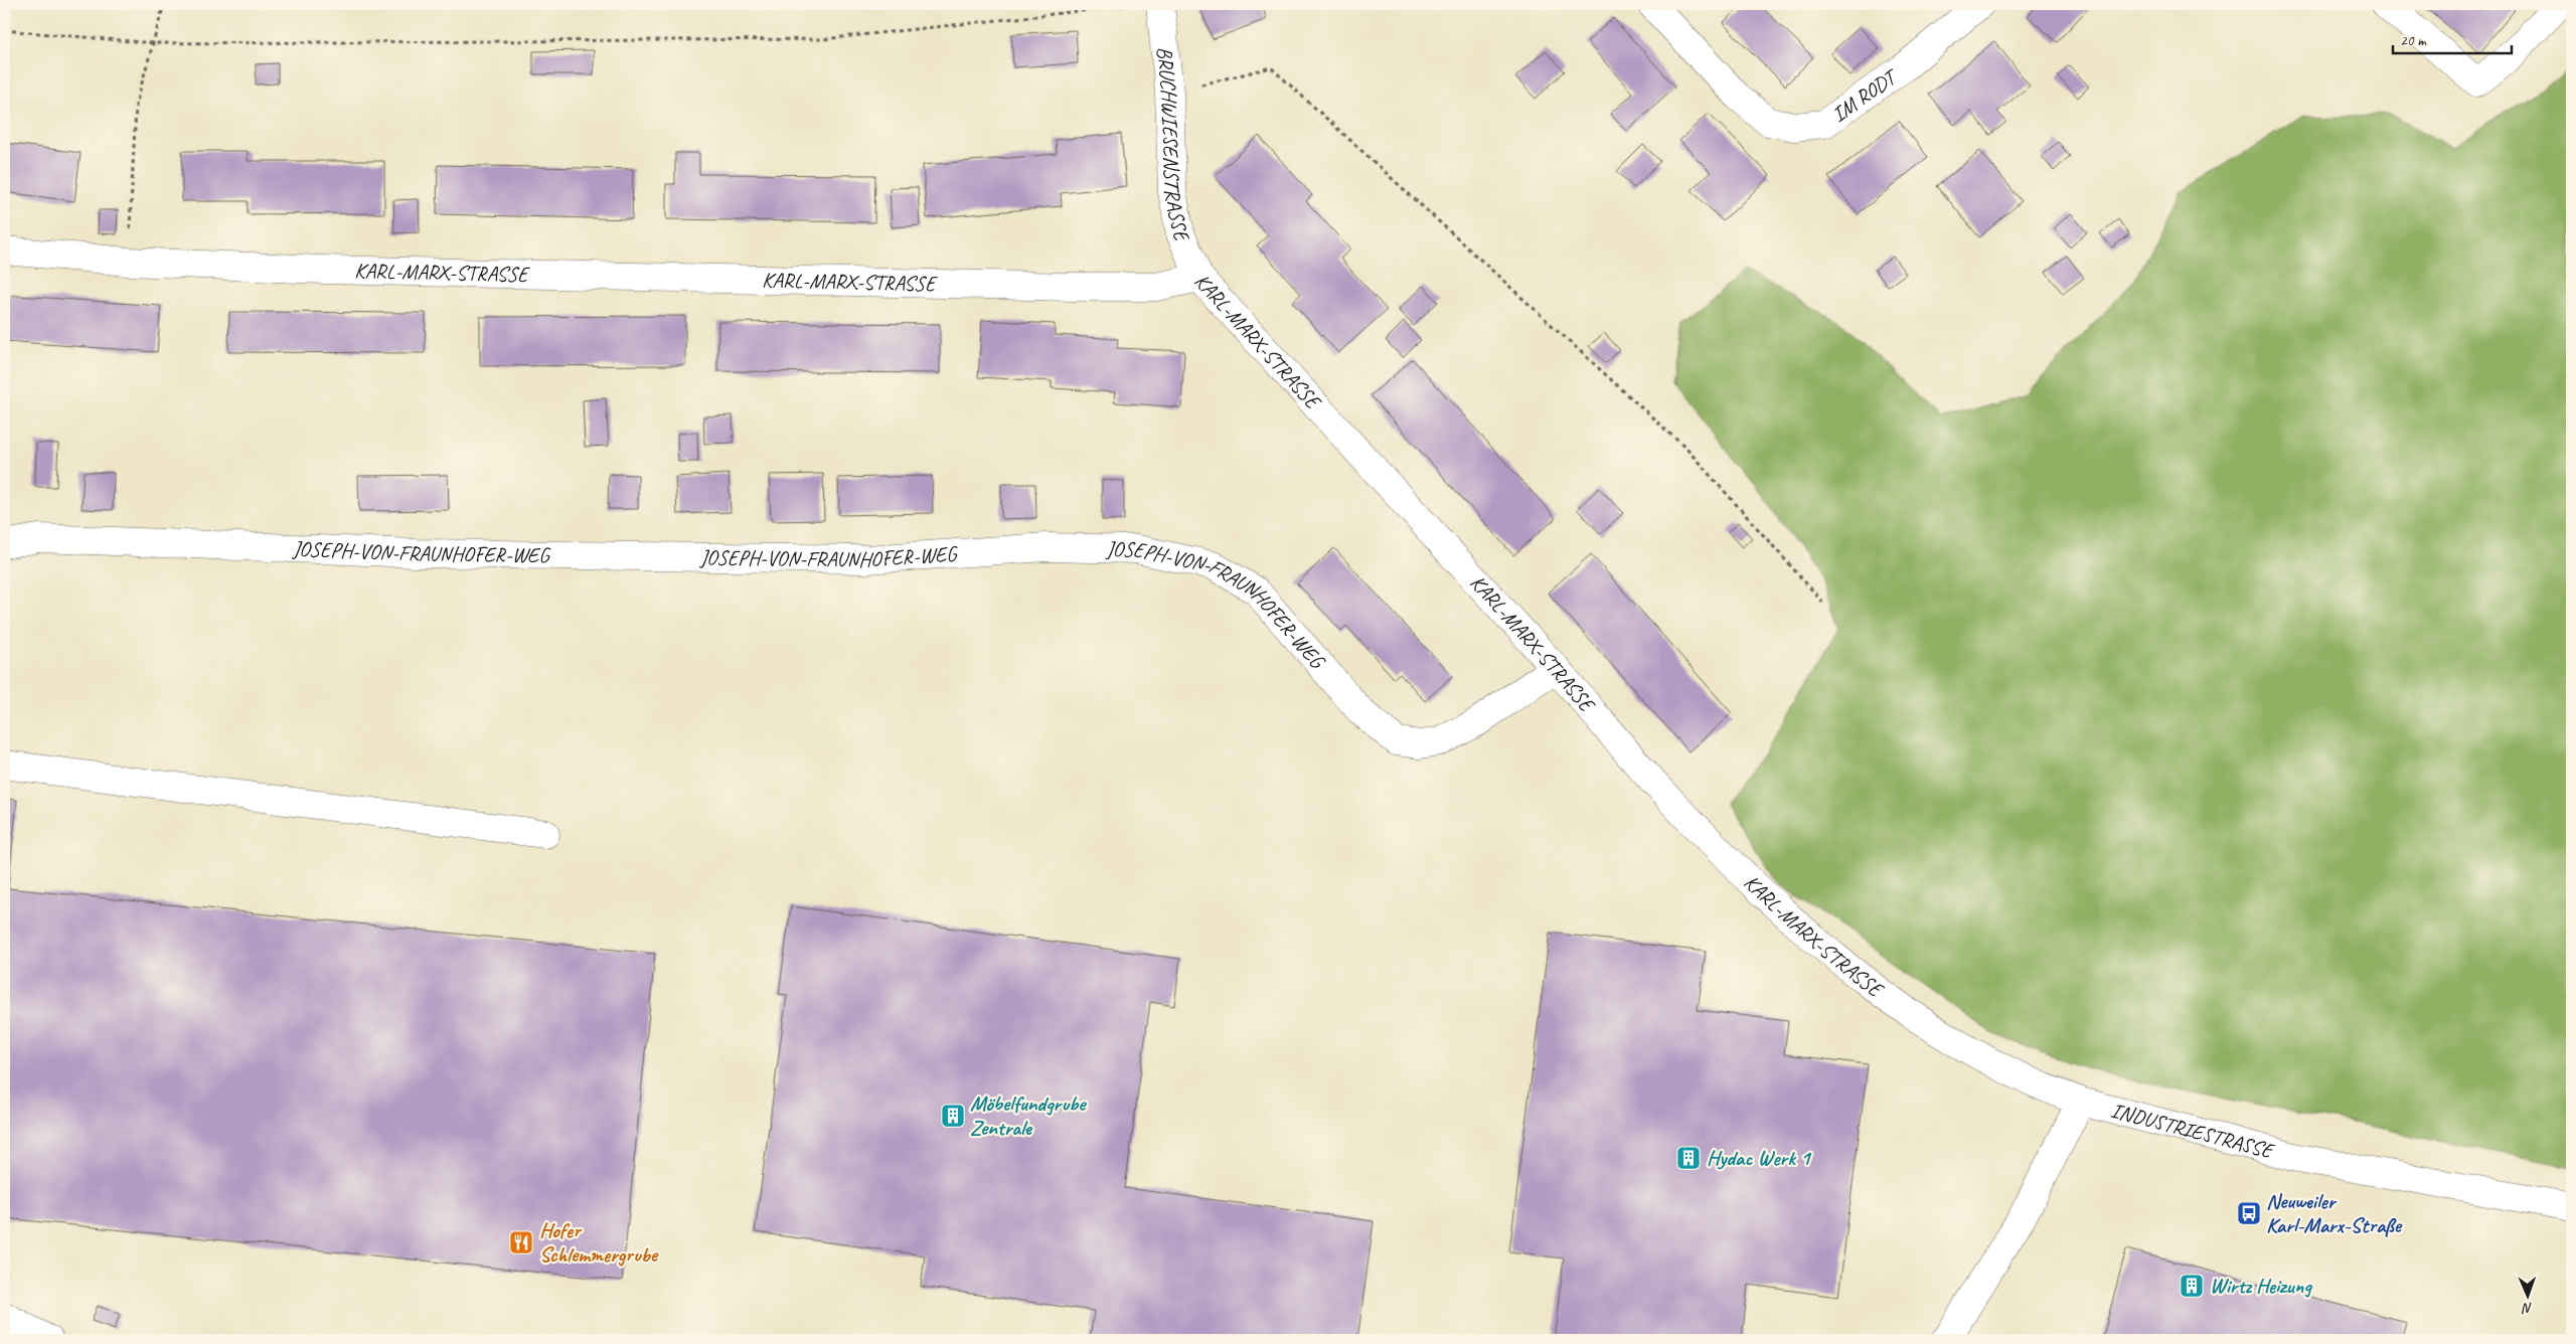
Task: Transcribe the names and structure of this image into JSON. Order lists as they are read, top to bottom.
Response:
{
  "streets": {
    "street": [
      "IM RODT",
      "BRUCHWIESENSTRASSE",
      "KARL-MARX-STRASSE",
      "JOSEPH-VON-FRAUNHOFER-WEG",
      "INDUSTRIESTRASSE"
    ]
  },
  "crossings": [
    ["BRUCHWIESENSTRASSE", "KARL-MARX-STRASSE"],
    ["KARL-MARX-STRASSE", "JOSEPH-VON-FRAUNHOFER-WEG"],
    ["KARL-MARX-STRASSE", "INDUSTRIESTRASSE"]
  ],
  "places": {
    "building": ["Möbelfundgrube Zentrale", "Hydac Werk 1", "Wirtz Heizung"],
    "bus stop": ["Neuweiler Karl-Marx-Straße"],
    "restaurant": ["Hofer Schlemmergrube"]
  },
  "scale_bar": "20 m",
  "north": "bottom"
}
